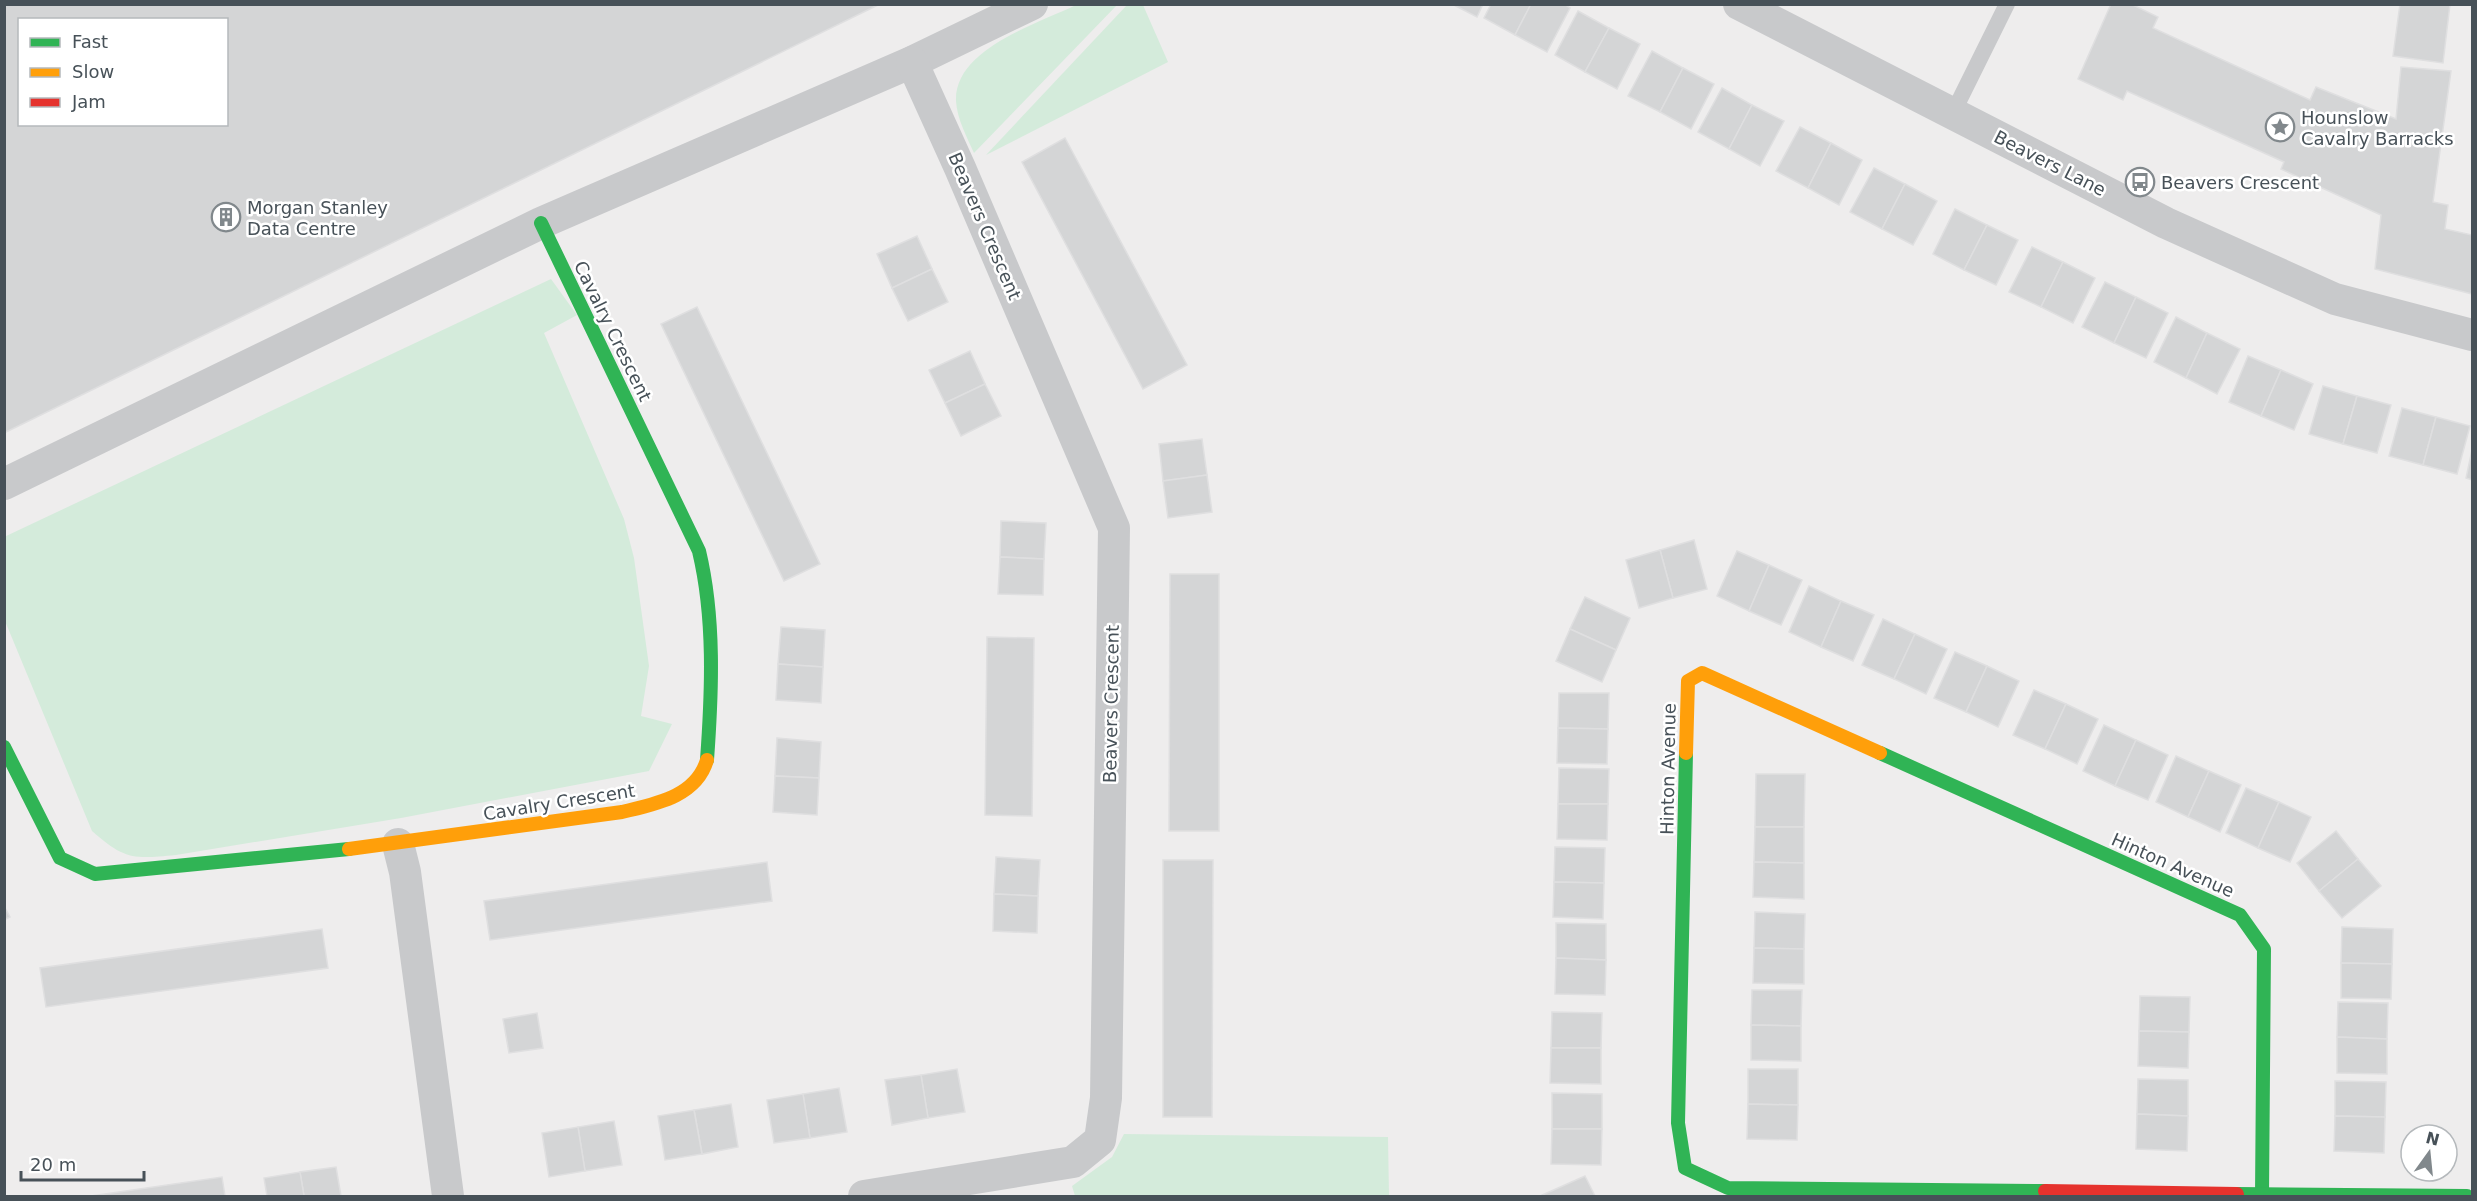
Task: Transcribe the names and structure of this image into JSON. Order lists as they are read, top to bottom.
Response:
{
  "streets": {
    "street": [
      "Beavers Lane",
      "Beavers Crescent",
      "Cavalry Crescent",
      "Hinton Avenue"
    ]
  },
  "places": {
    "place": ["Hounslow Cavalry Barracks"],
    "bus stop": ["Beavers Crescent"],
    "building": ["Morgan Stanley Data Centre"]
  },
  "legend": ["Fast", "Slow", "Jam"],
  "scale_bar": "20 m",
  "north": "top"
}
